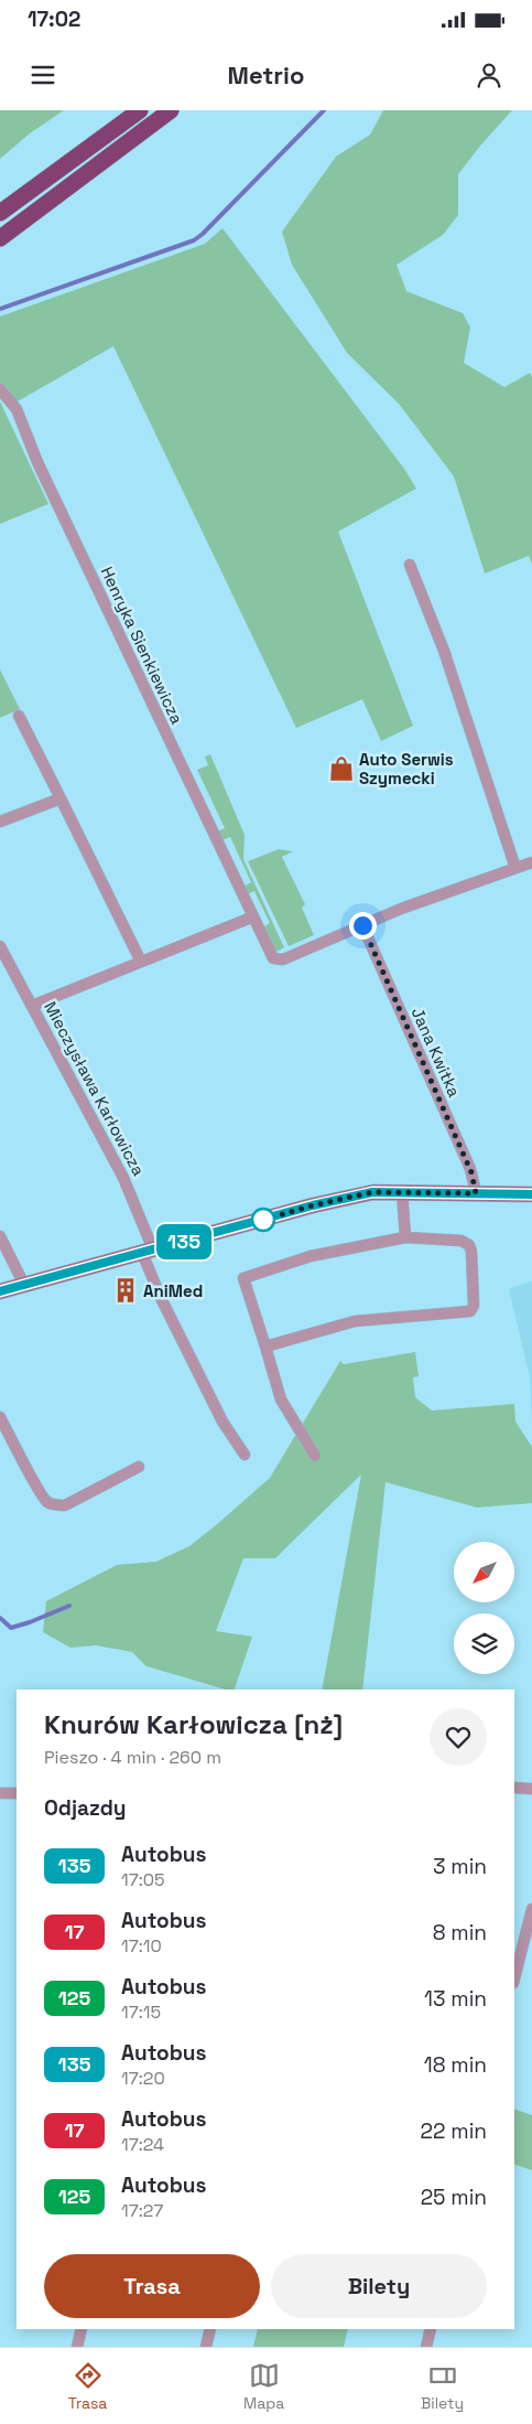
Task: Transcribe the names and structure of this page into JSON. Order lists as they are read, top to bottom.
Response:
{
  "streets": {
    "street": ["Henryka Sienkiewicza", "Jana Kwitka", "Mieczysława Karłowicza"]
  },
  "crossings": [
    ["Henryka Sienkiewicza", "Jana Kwitka"]
  ],
  "places": {
    "shop": ["Auto Serwis Szymecki"],
    "building": ["AniMed"]
  },
  "lines": ["bus line 135"],
  "north": "bottom left",
  "page": {
    "status": "17:02",
    "header": "Metrio",
    "on_map": "135",
    "heading": [
      ["Knurów Karłowicza [nż]", "Pieszo · 4 min · 260 m"],
      "Odjazdy"
    ],
    "list": [
      {
        "mark": "135",
        "name": "Autobus",
        "note": "17:05",
        "value": "3 min"
      },
      {
        "mark": "17",
        "name": "Autobus",
        "note": "17:10",
        "value": "8 min"
      },
      {
        "mark": "125",
        "name": "Autobus",
        "note": "17:15",
        "value": "13 min"
      },
      {
        "mark": "135",
        "name": "Autobus",
        "note": "17:20",
        "value": "18 min"
      },
      {
        "mark": "17",
        "name": "Autobus",
        "note": "17:24",
        "value": "22 min"
      },
      {
        "mark": "125",
        "name": "Autobus",
        "note": "17:27",
        "value": "25 min"
      }
    ],
    "buttons": ["Trasa", "Bilety"],
    "tabs": ["Trasa", "Mapa", "Bilety"]
  }
}
